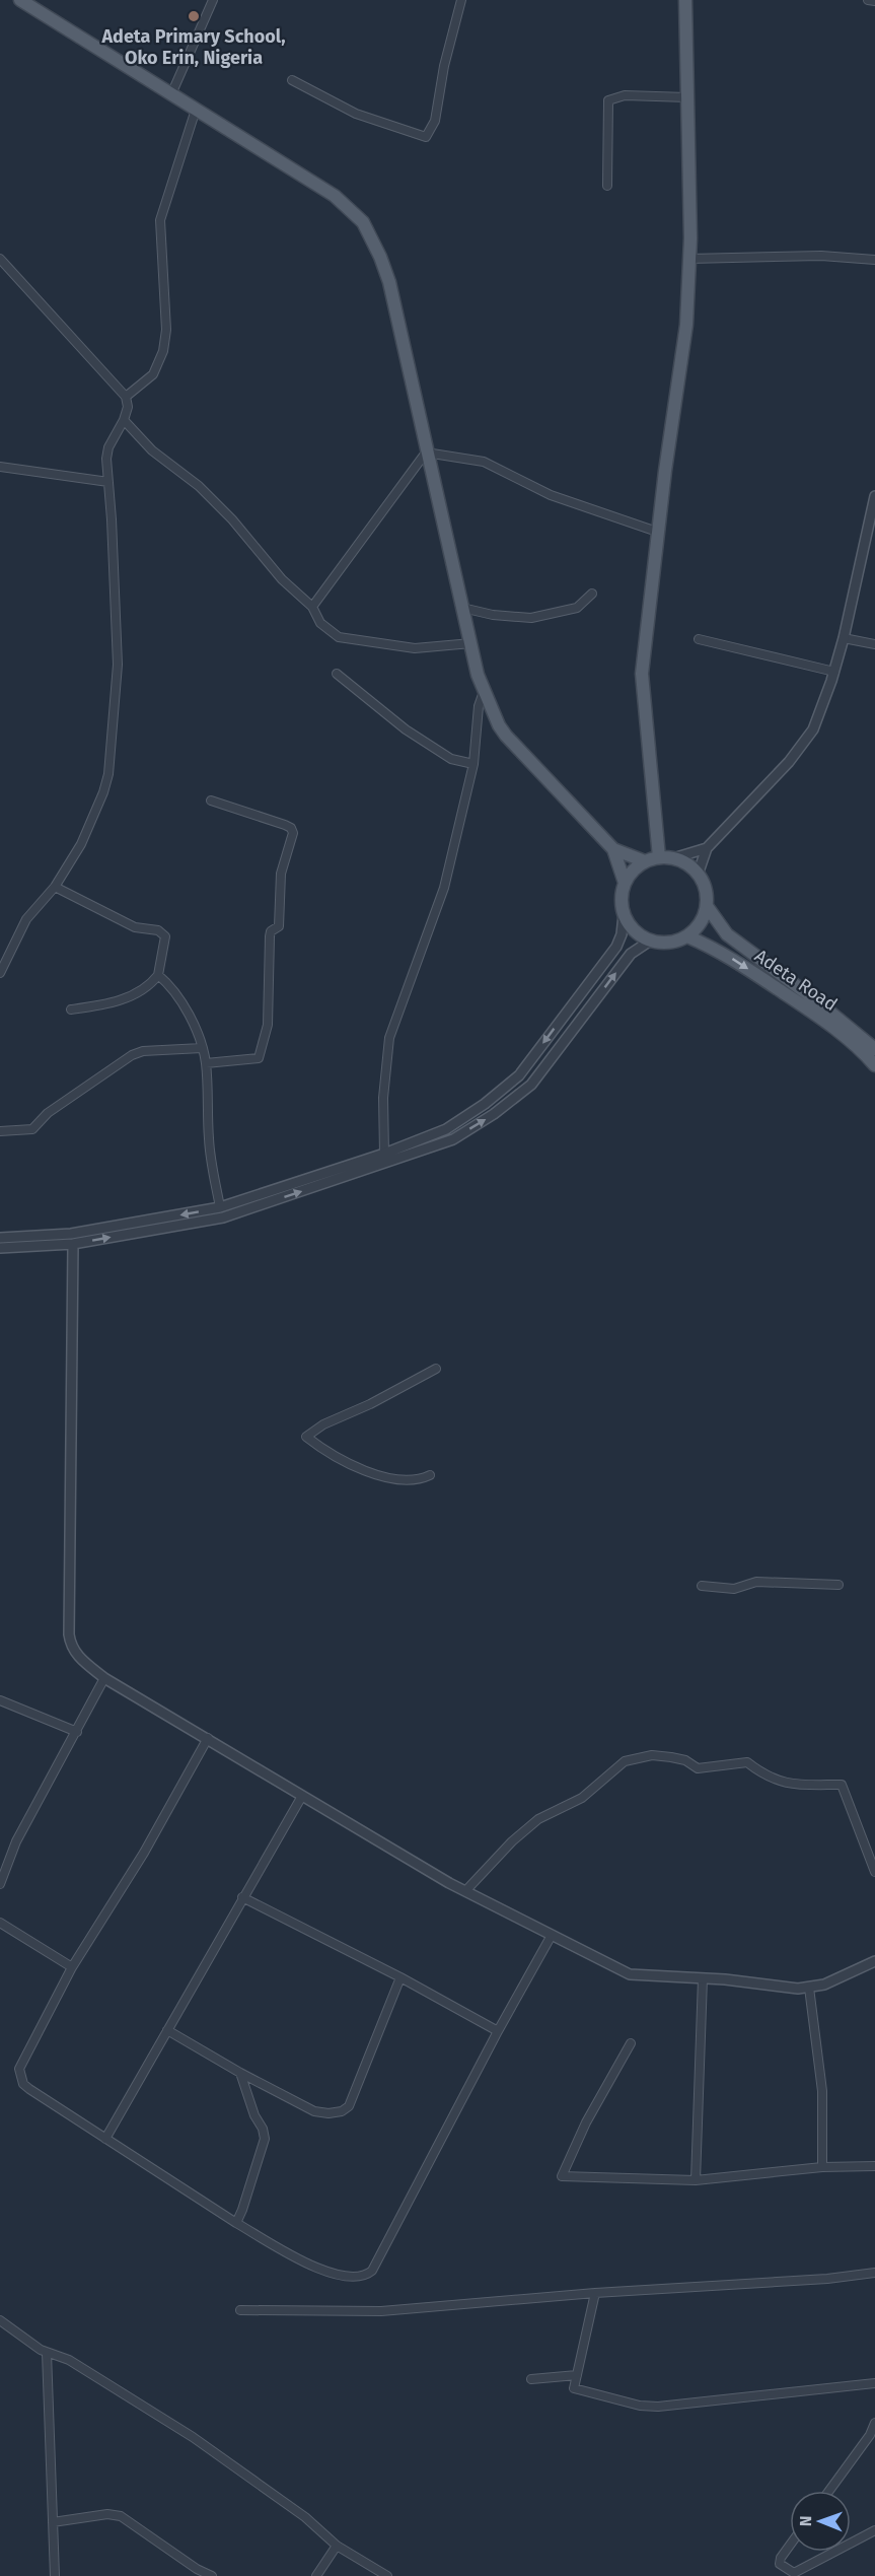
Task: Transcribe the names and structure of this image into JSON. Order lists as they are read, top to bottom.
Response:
{
  "streets": {
    "main road": ["Adeta Road"]
  },
  "places": ["Adeta Primary School, Oko Erin, Nigeria"],
  "north": "left"
}
